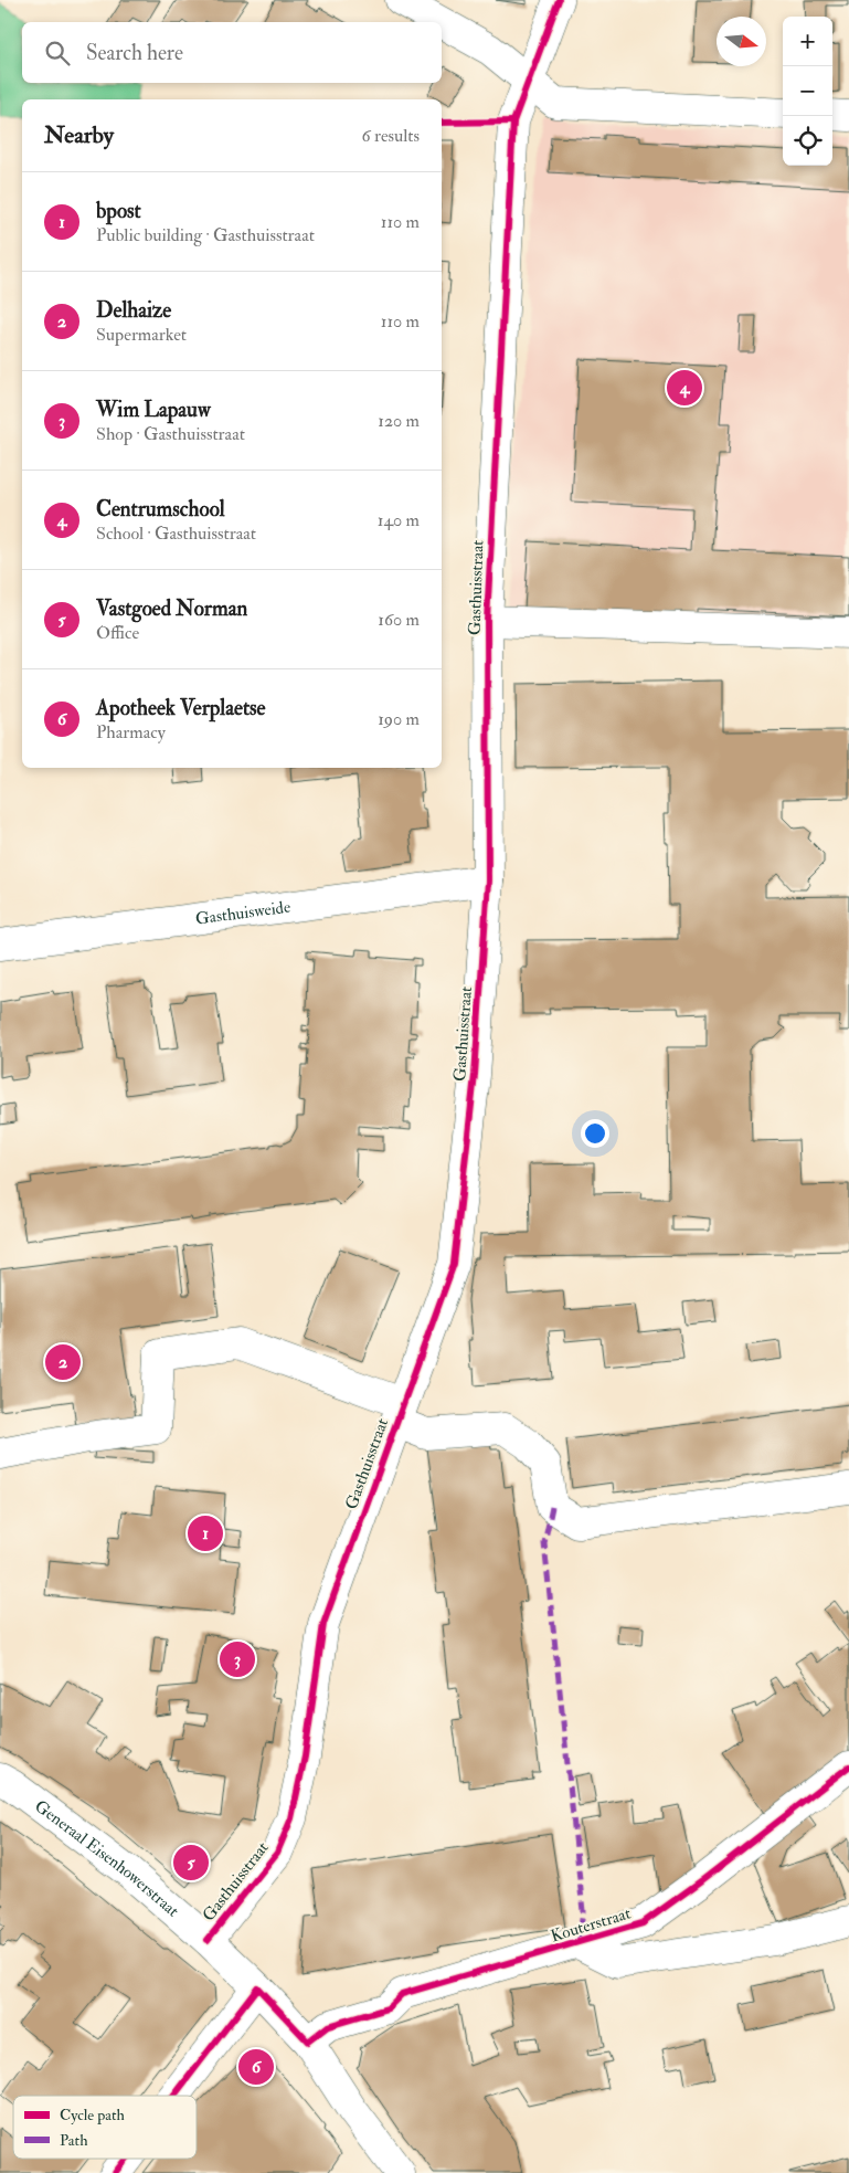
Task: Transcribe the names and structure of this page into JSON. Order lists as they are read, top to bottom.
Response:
{
  "streets": {
    "street": [
      "Gasthuisstraat",
      "Gasthuisweide",
      "Generaal Eisenhowerstraat",
      "Kouterstraat"
    ]
  },
  "crossings": [
    ["Gasthuisstraat", "Gasthuisweide"],
    ["Gasthuisstraat", "Generaal Eisenhowerstraat"],
    ["Generaal Eisenhowerstraat", "Kouterstraat"]
  ],
  "legend": ["Cycle path", "Path"],
  "north": "right",
  "page": {
    "map_buttons": ["+", "−"],
    "search": "Search here",
    "heading": ["Nearby", "6 results"],
    "list": [
      {
        "mark": "1",
        "name": "bpost",
        "note": "Public building · Gasthuisstraat",
        "value": "110 m"
      },
      {
        "mark": "2",
        "name": "Delhaize",
        "note": "Supermarket",
        "value": "110 m"
      },
      {
        "mark": "3",
        "name": "Wim Lapauw",
        "note": "Shop · Gasthuisstraat",
        "value": "120 m"
      },
      {
        "mark": "4",
        "name": "Centrumschool",
        "note": "School · Gasthuisstraat",
        "value": "140 m"
      },
      {
        "mark": "5",
        "name": "Vastgoed Norman",
        "note": "Office",
        "value": "160 m"
      },
      {
        "mark": "6",
        "name": "Apotheek Verplaetse",
        "note": "Pharmacy",
        "value": "190 m"
      }
    ],
    "pins": [
      "4",
      "2",
      "1",
      "3",
      "5",
      "6"
    ]
  }
}
